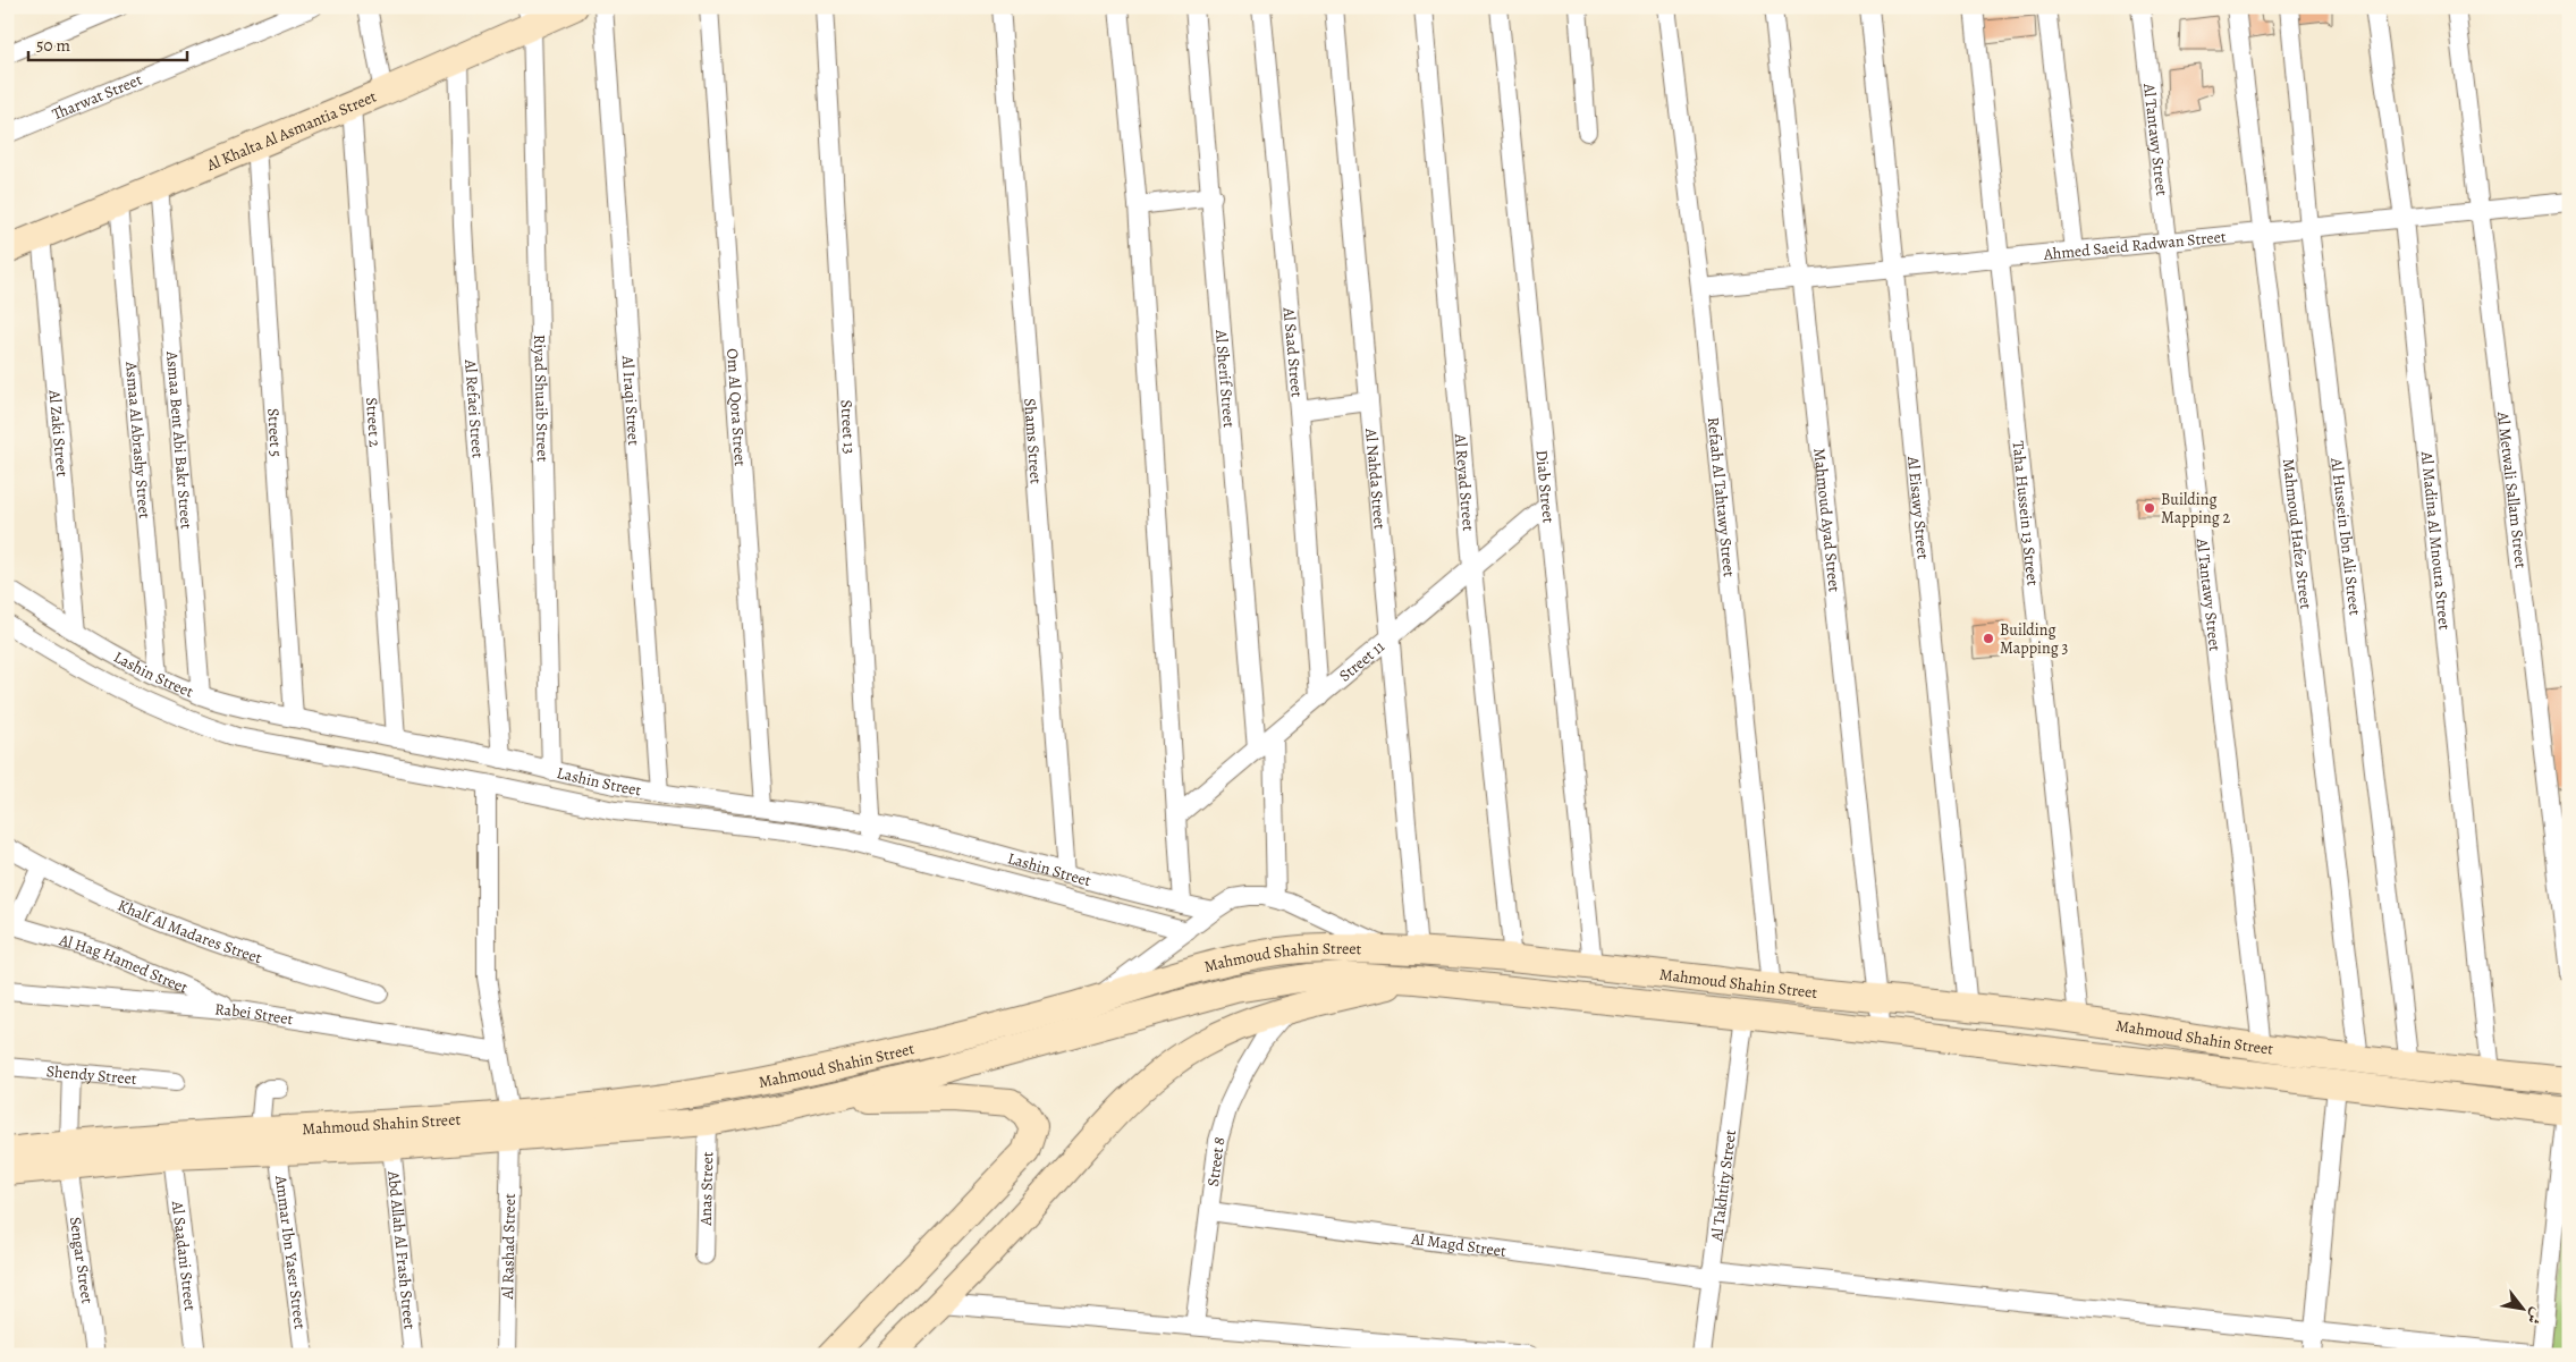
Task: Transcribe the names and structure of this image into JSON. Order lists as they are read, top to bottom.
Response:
{
  "streets": {
    "main road": ["Al Khalta Al Asmantia Street", "Mahmoud Shahin Street"],
    "street": [
      "Tharwat Street",
      "Al Tantawy Street",
      "Ahmed Saeid Radwan Street",
      "Al Saad Street",
      "Al Sherif Street",
      "Riyad Shuaib Street",
      "Al Iraqi Street",
      "Om Al Qora Street",
      "Al Refaei Street",
      "Street 2",
      "Street 13",
      "Street 5",
      "Al Zaki Street",
      "Asmaa Al Abrashy Street",
      "Asmaa Bent Abi Bakr Street",
      "Shams Street",
      "Al Nahda Street",
      "Al Reyad Street",
      "Diab Street",
      "Al Metwali Sallam Street",
      "Refaah Al Tahtawy Street",
      "Al Eisawy Street",
      "Taha Hussein 13 Street",
      "Mahmoud Ayad Street",
      "Mahmoud Hafez Street",
      "Al Hussein Ibn Ali Street",
      "Al Madina Al Mnoura Street",
      "Street 11",
      "Lashin Street",
      "Khalf Al Madares Street",
      "Al Hag Hamed Street",
      "Rabei Street",
      "Shendy Street",
      "Street 8",
      "Al Takhtity Street",
      "Anas Street",
      "Al Magd Street",
      "Al Rashad Street",
      "Abd Allah Al Frash Street",
      "Ammar Ibn Yaser Street",
      "Al Saadani Street",
      "Sengar Street"
    ]
  },
  "crossings": [
    ["Al Khalta Al Asmantia Street", "Riyad Shuaib Street"],
    ["Al Khalta Al Asmantia Street", "Al Refaei Street"],
    ["Al Khalta Al Asmantia Street", "Street 2"],
    ["Al Khalta Al Asmantia Street", "Street 5"],
    ["Al Khalta Al Asmantia Street", "Al Zaki Street"],
    ["Al Khalta Al Asmantia Street", "Asmaa Al Abrashy Street"],
    ["Al Khalta Al Asmantia Street", "Asmaa Bent Abi Bakr Street"],
    ["Al Tantawy Street", "Ahmed Saeid Radwan Street"],
    ["Al Tantawy Street", "Mahmoud Shahin Street"],
    ["Ahmed Saeid Radwan Street", "Al Metwali Sallam Street"],
    ["Ahmed Saeid Radwan Street", "Refaah Al Tahtawy Street"],
    ["Ahmed Saeid Radwan Street", "Al Eisawy Street"],
    ["Ahmed Saeid Radwan Street", "Taha Hussein 13 Street"],
    ["Ahmed Saeid Radwan Street", "Mahmoud Ayad Street"],
    ["Ahmed Saeid Radwan Street", "Mahmoud Hafez Street"],
    ["Ahmed Saeid Radwan Street", "Al Hussein Ibn Ali Street"],
    ["Ahmed Saeid Radwan Street", "Al Madina Al Mnoura Street"],
    ["Al Saad Street", "Street 11"],
    ["Al Sherif Street", "Street 11"],
    ["Riyad Shuaib Street", "Lashin Street"],
    ["Al Iraqi Street", "Lashin Street"],
    ["Om Al Qora Street", "Lashin Street"],
    ["Al Refaei Street", "Lashin Street"],
    ["Street 2", "Lashin Street"],
    ["Street 13", "Lashin Street"],
    ["Street 5", "Lashin Street"],
    ["Al Zaki Street", "Lashin Street"],
    ["Asmaa Al Abrashy Street", "Lashin Street"],
    ["Asmaa Bent Abi Bakr Street", "Lashin Street"],
    ["Shams Street", "Lashin Street"],
    ["Al Nahda Street", "Street 11"],
    ["Al Nahda Street", "Mahmoud Shahin Street"],
    ["Al Reyad Street", "Street 11"],
    ["Al Reyad Street", "Mahmoud Shahin Street"],
    ["Diab Street", "Street 11"],
    ["Diab Street", "Mahmoud Shahin Street"],
    ["Refaah Al Tahtawy Street", "Mahmoud Shahin Street"],
    ["Al Eisawy Street", "Mahmoud Shahin Street"],
    ["Taha Hussein 13 Street", "Mahmoud Shahin Street"],
    ["Mahmoud Ayad Street", "Mahmoud Shahin Street"],
    ["Mahmoud Hafez Street", "Mahmoud Shahin Street"],
    ["Al Hussein Ibn Ali Street", "Mahmoud Shahin Street"],
    ["Al Madina Al Mnoura Street", "Mahmoud Shahin Street"],
    ["Lashin Street", "Al Rashad Street"],
    ["Mahmoud Shahin Street", "Al Takhtity Street"],
    ["Mahmoud Shahin Street", "Anas Street"],
    ["Mahmoud Shahin Street", "Al Rashad Street"],
    ["Mahmoud Shahin Street", "Abd Allah Al Frash Street"],
    ["Mahmoud Shahin Street", "Ammar Ibn Yaser Street"],
    ["Mahmoud Shahin Street", "Al Saadani Street"],
    ["Mahmoud Shahin Street", "Sengar Street"],
    ["Al Hag Hamed Street", "Rabei Street"],
    ["Rabei Street", "Al Rashad Street"],
    ["Shendy Street", "Sengar Street"],
    ["Street 8", "Al Magd Street"],
    ["Al Takhtity Street", "Al Magd Street"]
  ],
  "places": ["Building Mapping 2", "Building Mapping 3"],
  "scale_bar": "50 m",
  "north": "bottom right"
}
